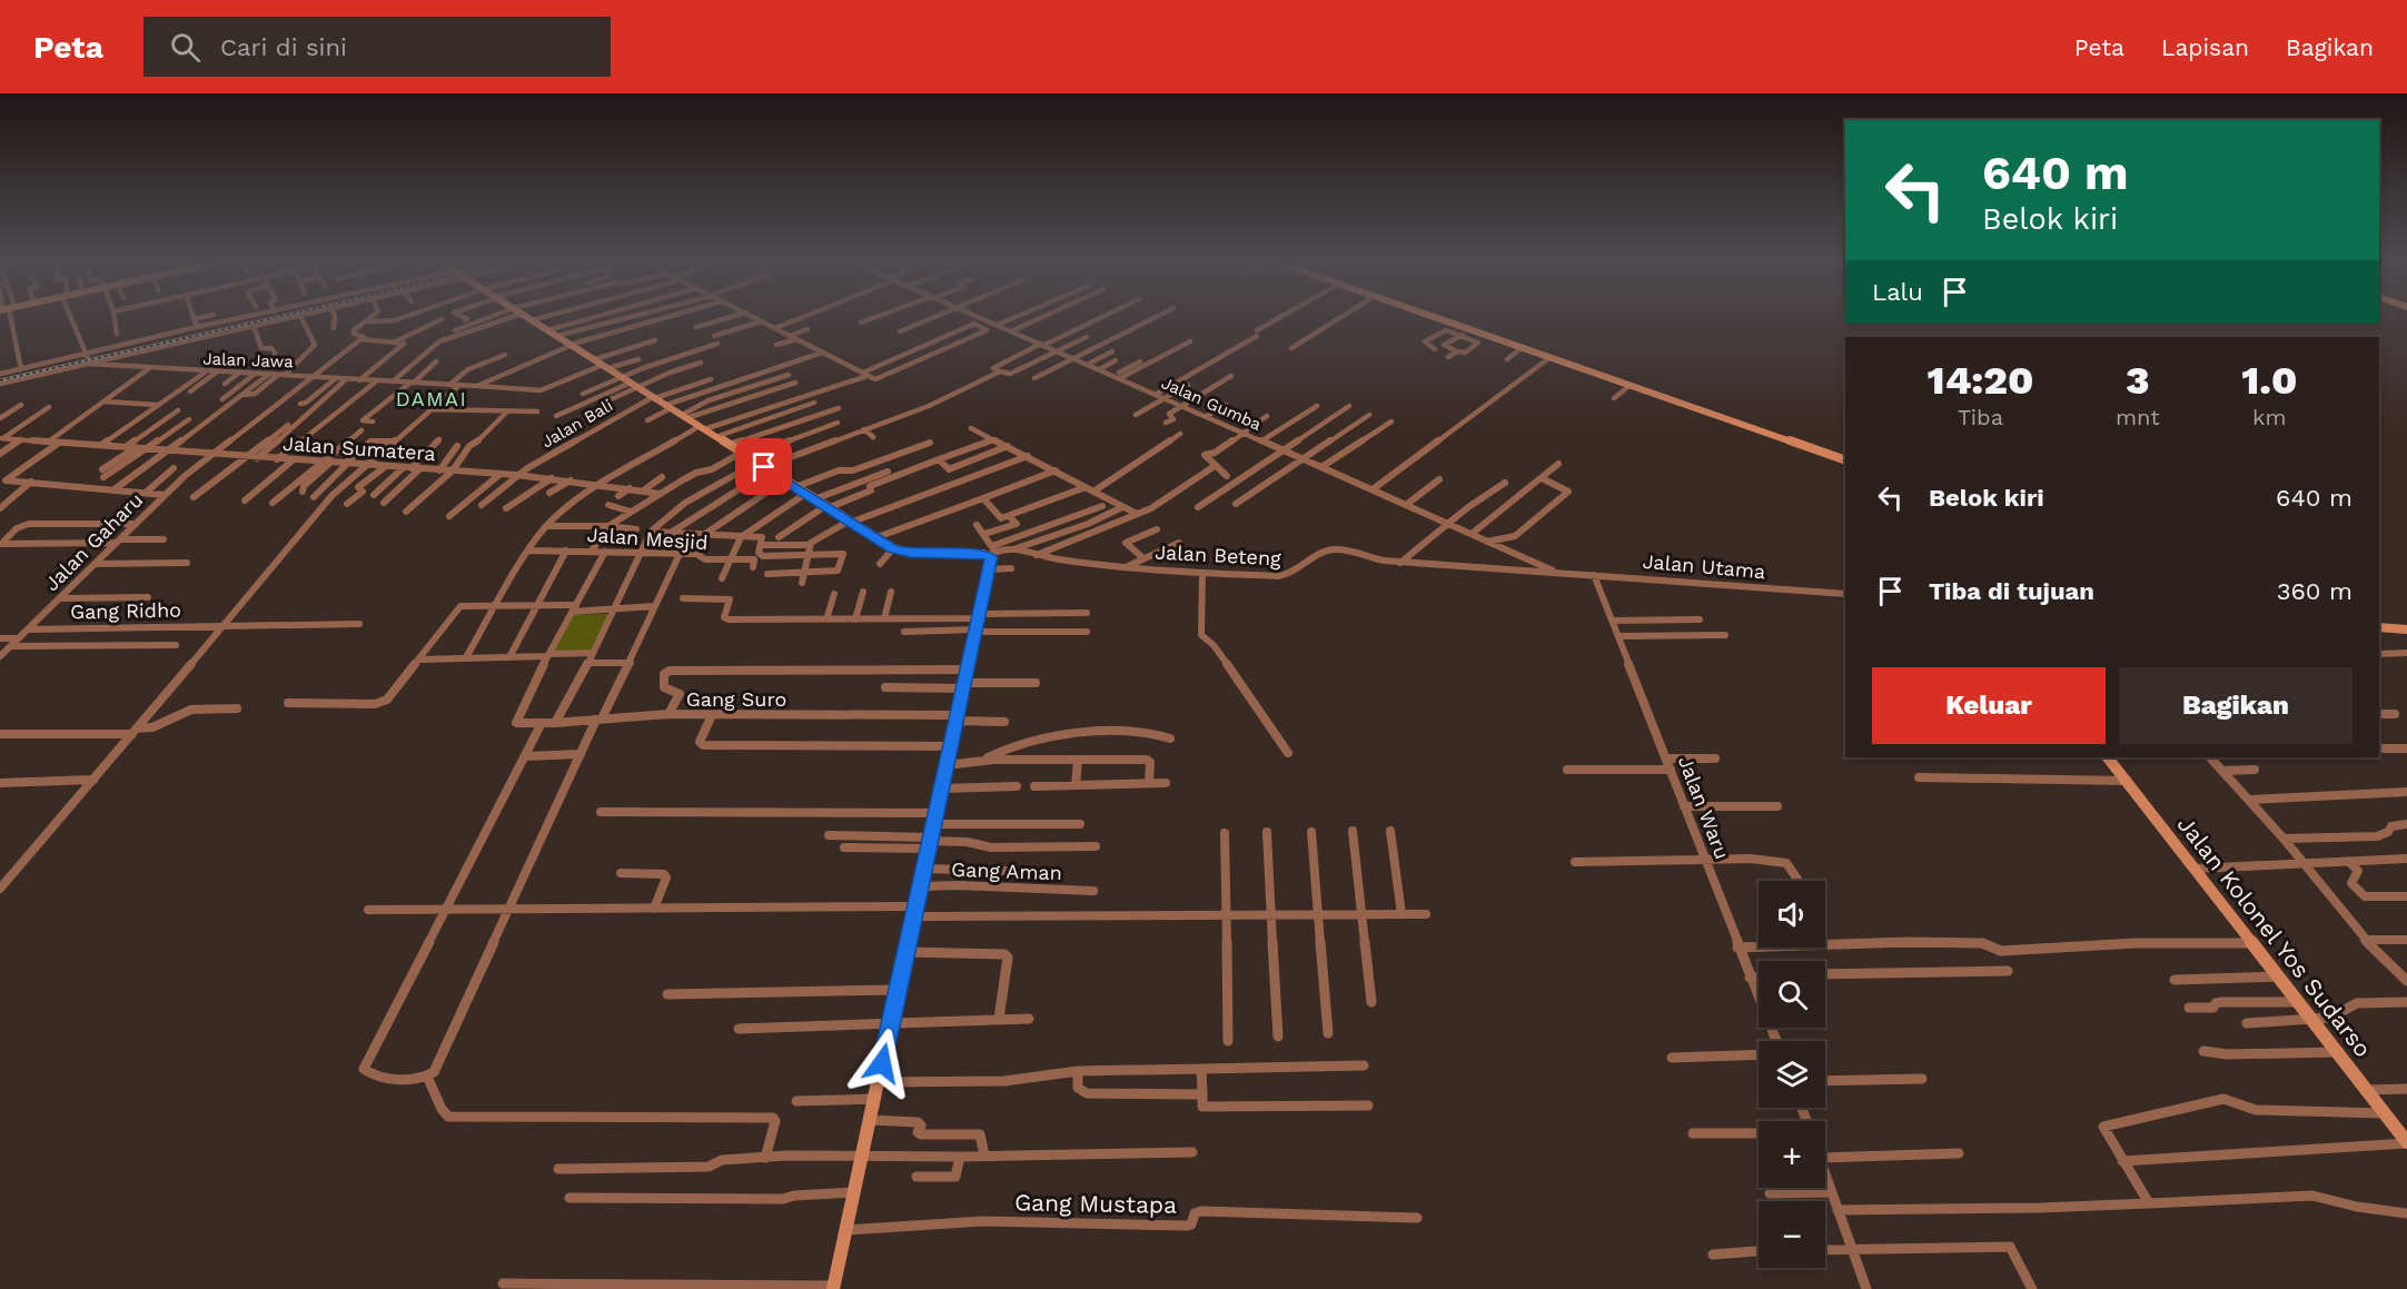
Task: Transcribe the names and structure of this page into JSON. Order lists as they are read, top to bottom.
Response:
{
  "streets": {
    "street": [
      "Jalan Jawa",
      "Jalan Gumba",
      "Jalan Bali",
      "Jalan Sumatera",
      "Jalan Mesjid",
      "Jalan Gaharu",
      "Jalan Beteng",
      "Jalan Utama",
      "Gang Ridho",
      "Gang Suro",
      "Jalan Waru",
      "Gang Aman",
      "Jalan Kolonel Yos Sudarso",
      "Gang Mustapa"
    ]
  },
  "crossings": [
    ["Jalan Jawa", "Jalan Gaharu"],
    ["Jalan Gumba", "Jalan Beteng"],
    ["Jalan Gumba", "Jalan Utama"],
    ["Jalan Bali", "Jalan Sumatera"],
    ["Jalan Sumatera", "Jalan Gaharu"],
    ["Jalan Gaharu", "Gang Ridho"],
    ["Jalan Beteng", "Jalan Utama"],
    ["Jalan Utama", "Jalan Waru"]
  ],
  "districts": ["DAMAI"],
  "page": {
    "header": "Peta",
    "search": "Cari di sini",
    "nav": ["Peta", "Lapisan", "Bagikan"],
    "turn": ["640 m", "Belok kiri"],
    "then": "Lalu",
    "eta": [
      "14:20",
      "Tiba",
      "3",
      "mnt",
      "1.0",
      "km"
    ],
    "list": [
      {
        "name": "Belok kiri",
        "value": "640 m"
      },
      {
        "name": "Tiba di tujuan",
        "value": "360 m"
      }
    ],
    "buttons": ["Keluar", "Bagikan"],
    "map_buttons": ["+", "−"]
  }
}
